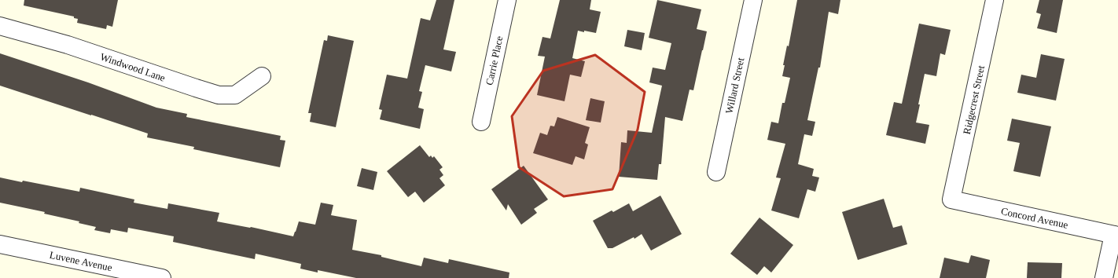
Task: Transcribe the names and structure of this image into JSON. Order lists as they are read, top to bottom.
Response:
{
  "streets": {
    "street": [
      "Carrie Place",
      "Windwood Lane",
      "Willard Street",
      "Ridgecrest Street",
      "Concord Avenue",
      "Luvene Avenue"
    ]
  },
  "crossings": [
    ["Ridgecrest Street", "Concord Avenue"]
  ]
}
